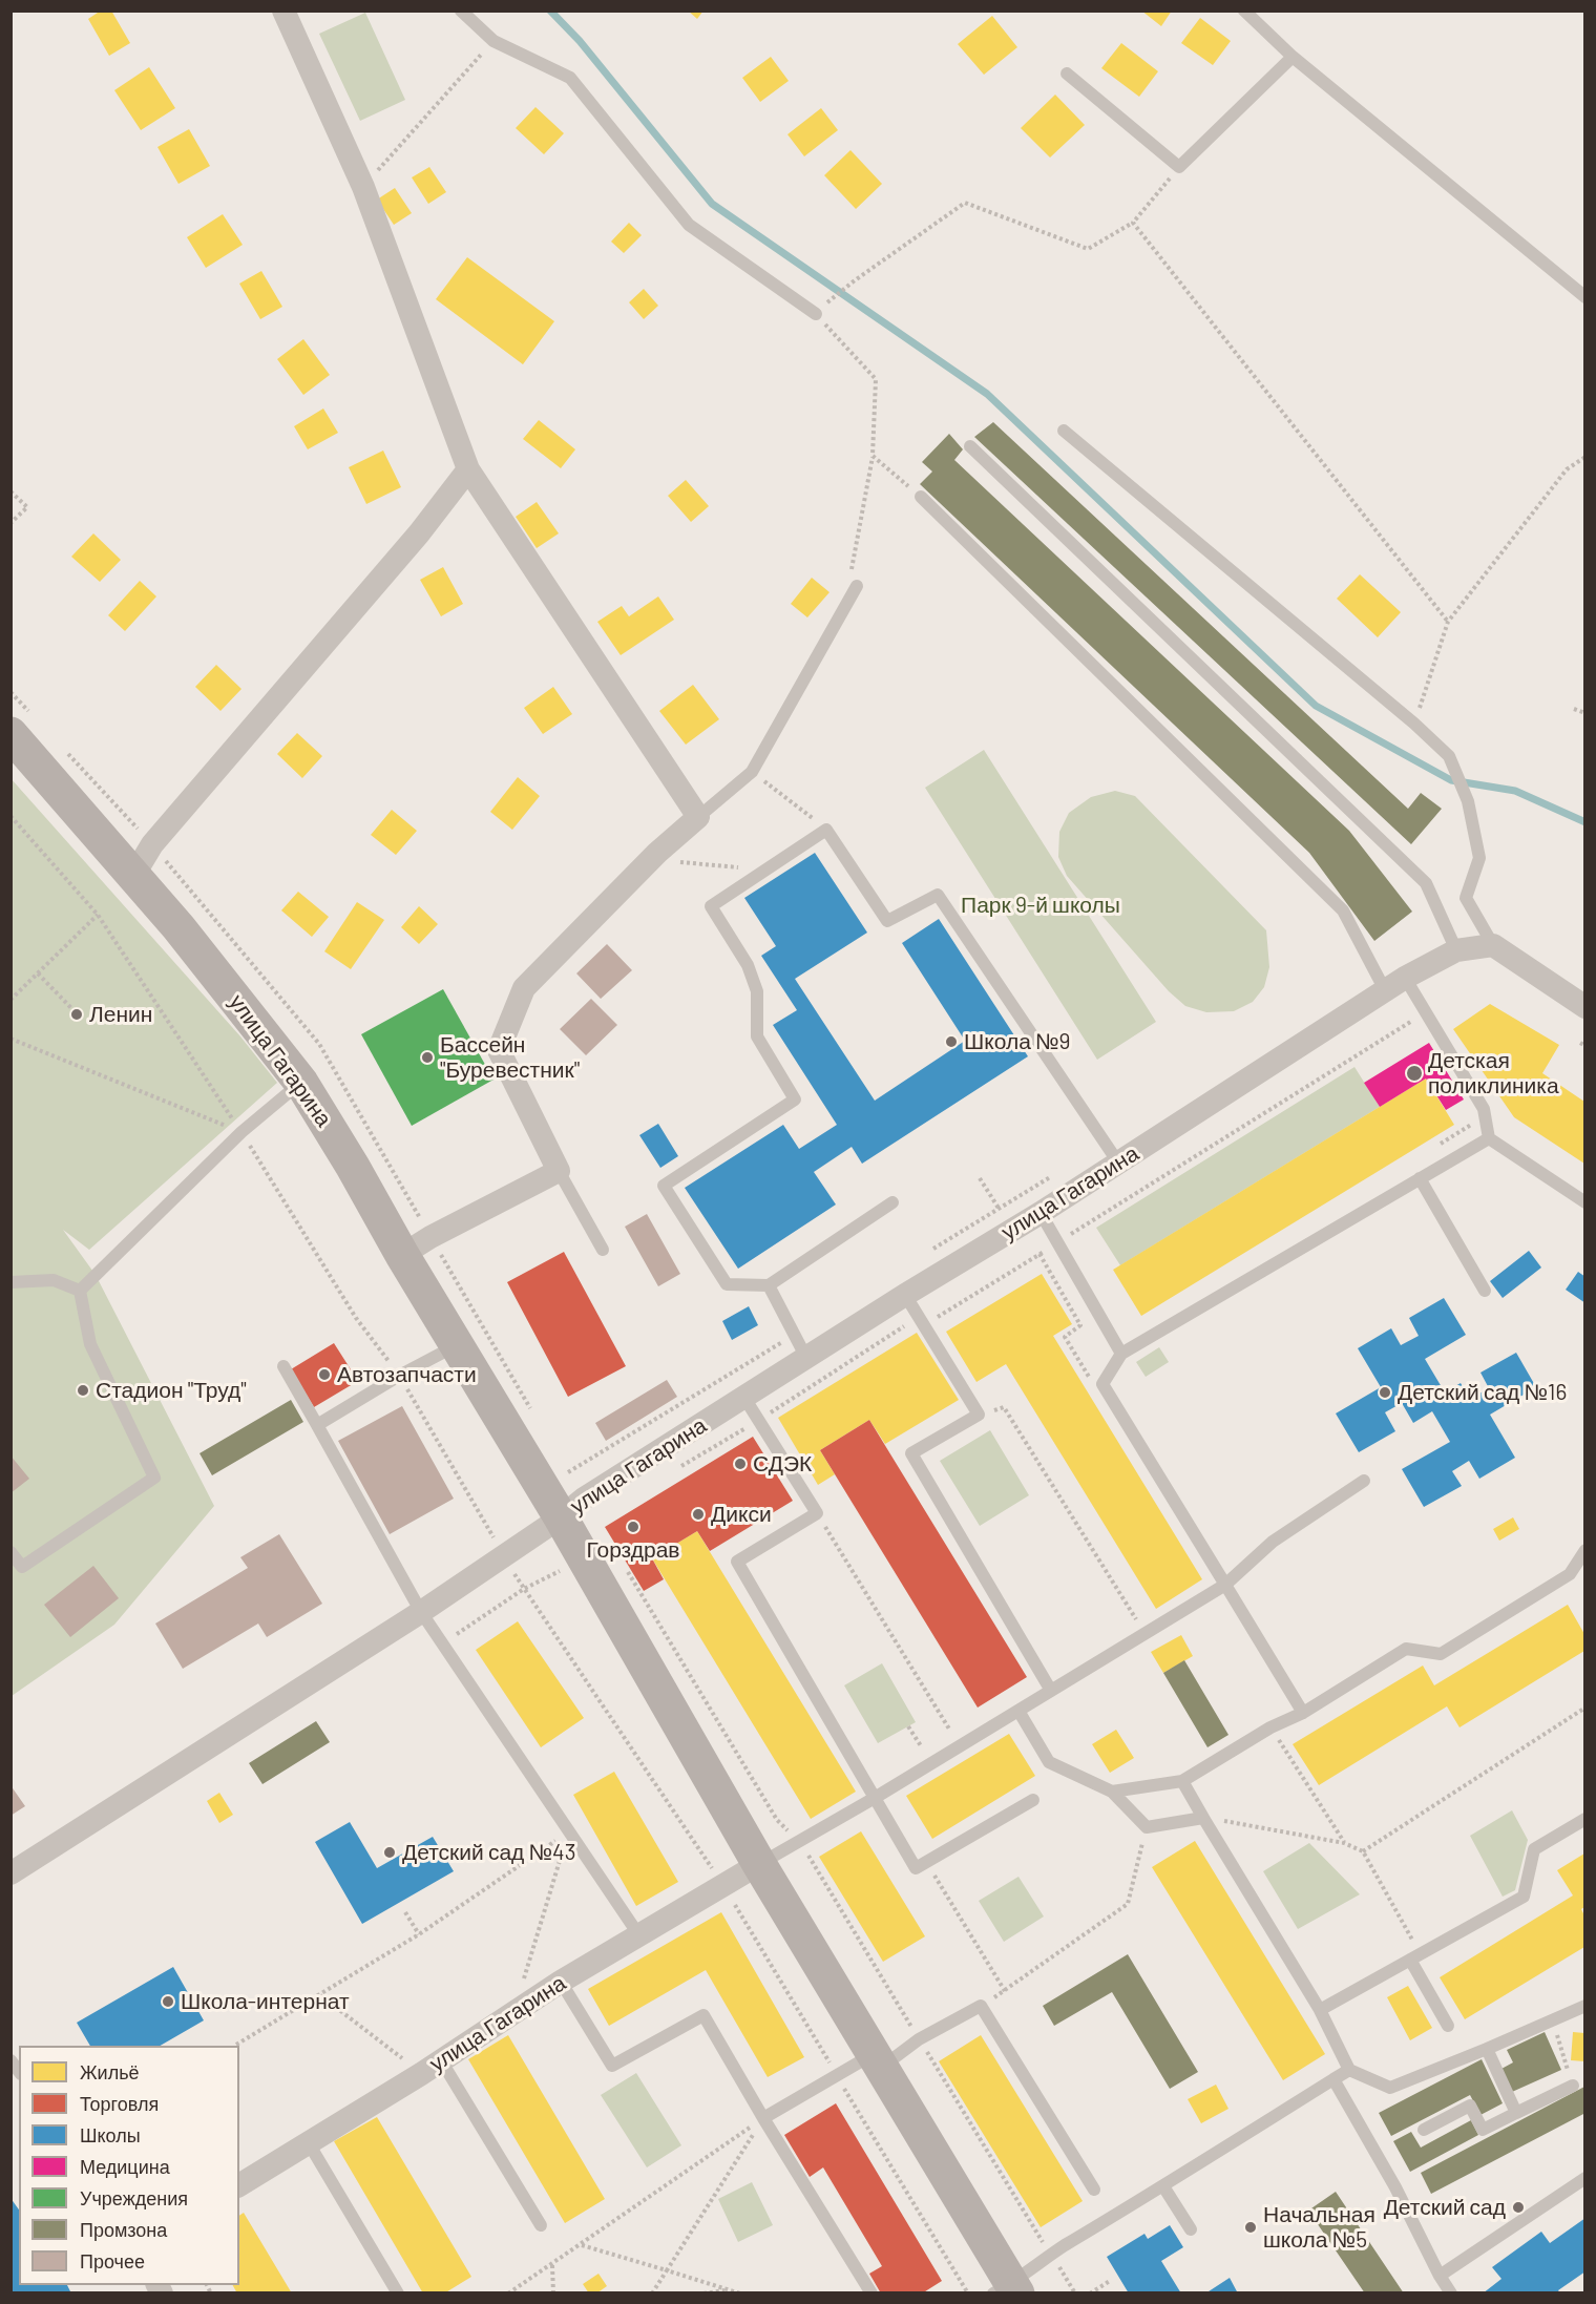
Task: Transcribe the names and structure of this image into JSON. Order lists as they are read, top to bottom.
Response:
{
  "streets": {
    "main road": ["улица Гагарина"]
  },
  "parks": ["Парк 9-й школы"],
  "places": [
    "Ленин",
    "Школа №9",
    "Бассейн \"Буревестник\"",
    "Детская поликлиника",
    "Автозапчасти",
    "Стадион \"Труд\"",
    "Детский сад №16",
    "СДЭК",
    "Дикси",
    "Горздрав",
    "Детский сад №43",
    "Школа-интернат",
    "Детский сад",
    "Начальная школа №5"
  ],
  "legend": [
    "Жильё",
    "Торговля",
    "Школы",
    "Медицина",
    "Учреждения",
    "Промзона",
    "Прочее"
  ]
}
